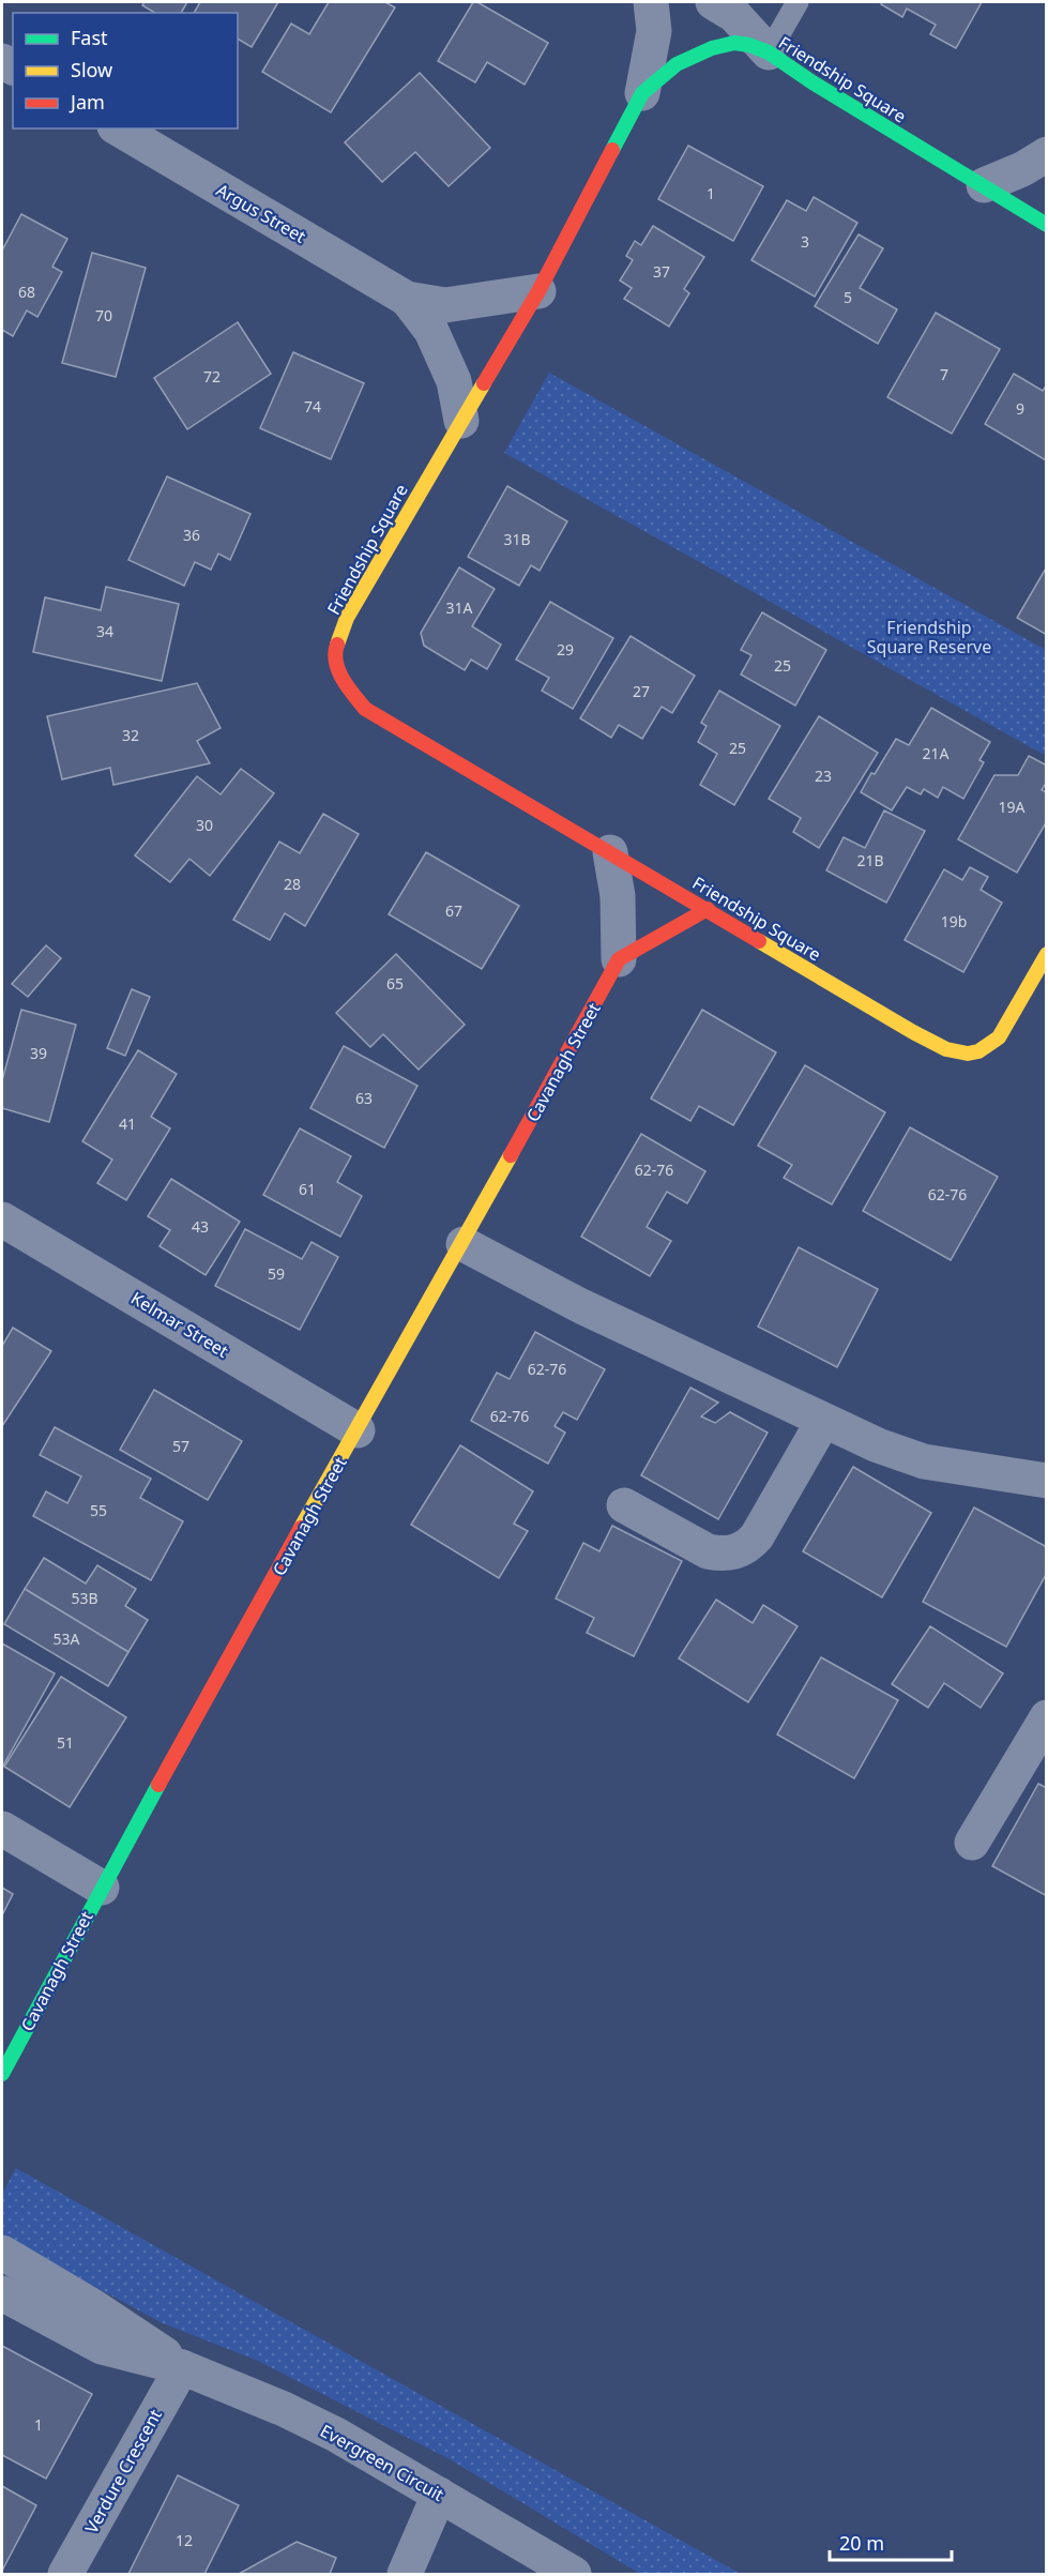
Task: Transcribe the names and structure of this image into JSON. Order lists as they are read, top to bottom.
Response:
{
  "streets": {
    "street": [
      "Friendship Square",
      "Argus Street",
      "Cavanagh Street",
      "Kelmar Street",
      "Evergreen Circuit",
      "Verdure Crescent"
    ]
  },
  "crossings": [
    ["Friendship Square", "Argus Street"],
    ["Friendship Square", "Cavanagh Street"],
    ["Cavanagh Street", "Kelmar Street"],
    ["Evergreen Circuit", "Verdure Crescent"]
  ],
  "parks": ["Friendship Square Reserve"],
  "house_numbers": [
    "1",
    "3",
    "37",
    "68",
    "5",
    "70",
    "7",
    "72",
    "74",
    "9",
    "36",
    "31B",
    "31A",
    "34",
    "29",
    "25",
    "27",
    "32",
    "25",
    "21A",
    "23",
    "19A",
    "30",
    "21B",
    "28",
    "67",
    "19b",
    "65",
    "39",
    "63",
    "41",
    "62-76",
    "61",
    "62-76",
    "43",
    "59",
    "62-76",
    "62-76",
    "57",
    "55",
    "53B",
    "53A",
    "51",
    "1",
    "12"
  ],
  "legend": ["Fast", "Slow", "Jam"],
  "scale_bar": "20 m"
}
